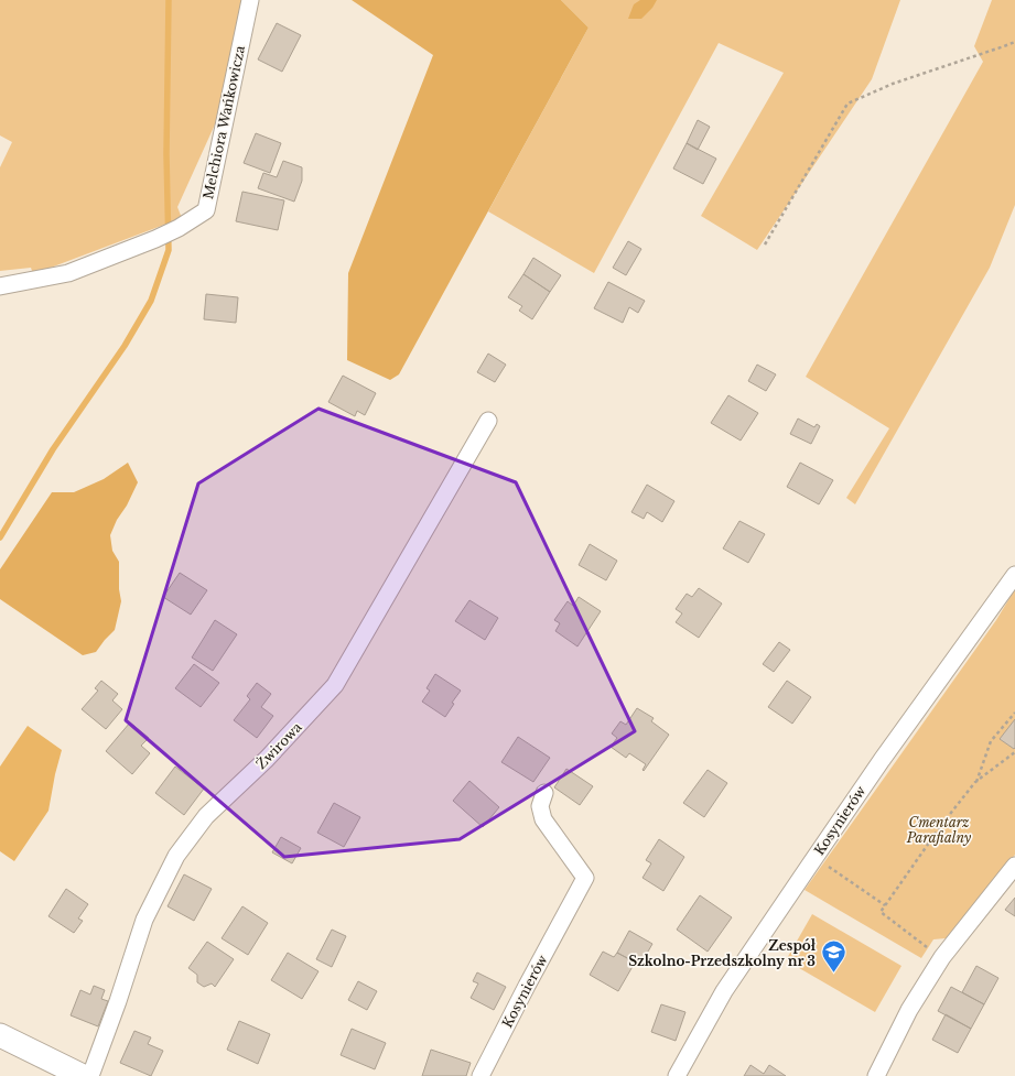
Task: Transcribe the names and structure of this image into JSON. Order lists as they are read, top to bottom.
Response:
{
  "streets": {
    "street": ["Melchiora Wańkowicza", "Żwirowa", "Kosynierów"]
  },
  "parks": ["Cmentarz Parafialny"],
  "places": {
    "school or university": ["Zespół Szkolno-Przedszkolny nr 3"]
  }
}
